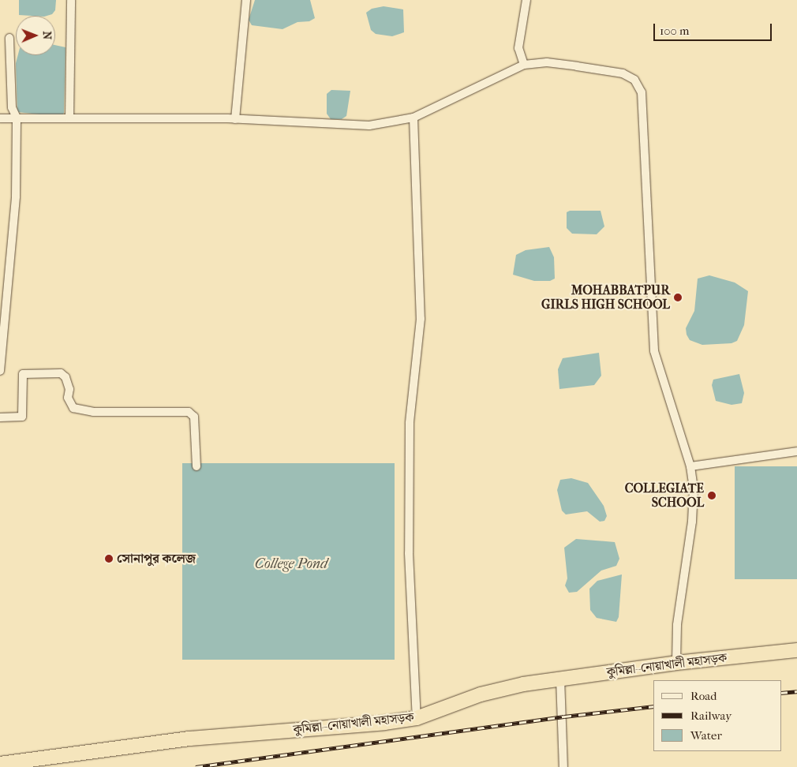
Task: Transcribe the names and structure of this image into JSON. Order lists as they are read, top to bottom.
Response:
{
  "streets": {
    "highway": ["কুমিল্লা–নোয়াখালী মহাসড়ক"]
  },
  "water": ["College Pond"],
  "places": ["MOHABBATPUR GIRLS HIGH SCHOOL", "COLLEGIATE SCHOOL", "সোনাপুর কলেজ"],
  "legend": ["Road", "Railway", "Water"],
  "scale_bar": "100 m",
  "north": "right"
}
